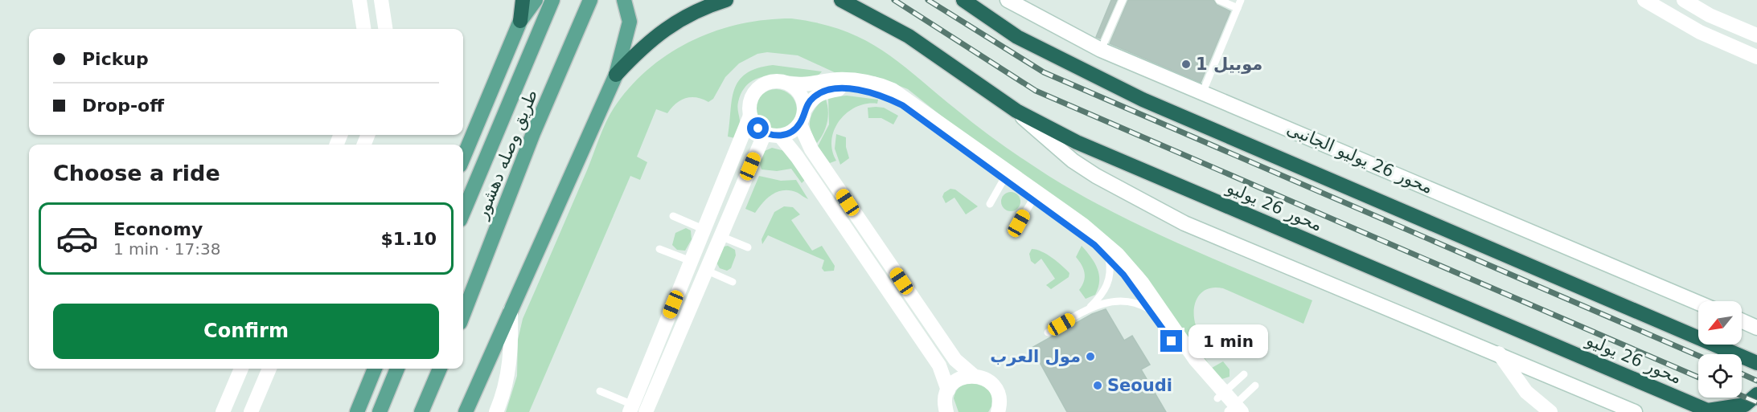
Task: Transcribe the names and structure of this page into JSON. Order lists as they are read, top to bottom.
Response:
{
  "streets": {
    "highway": ["محور 26 يوليو"],
    "main road": ["طريق وصله دهشور"],
    "street": ["محور 26 يوليو الجانبى"]
  },
  "places": ["موبيل 1", "مول العرب", "Seoudi"],
  "north": "bottom left",
  "page": {
    "banner": ["Pickup", "Drop-off"],
    "heading": "Choose a ride",
    "list": [
      {
        "name": "Economy",
        "note": "1 min · 17:38",
        "value": "$1.10"
      }
    ],
    "buttons": "Confirm",
    "bubble": "1 min"
  }
}
